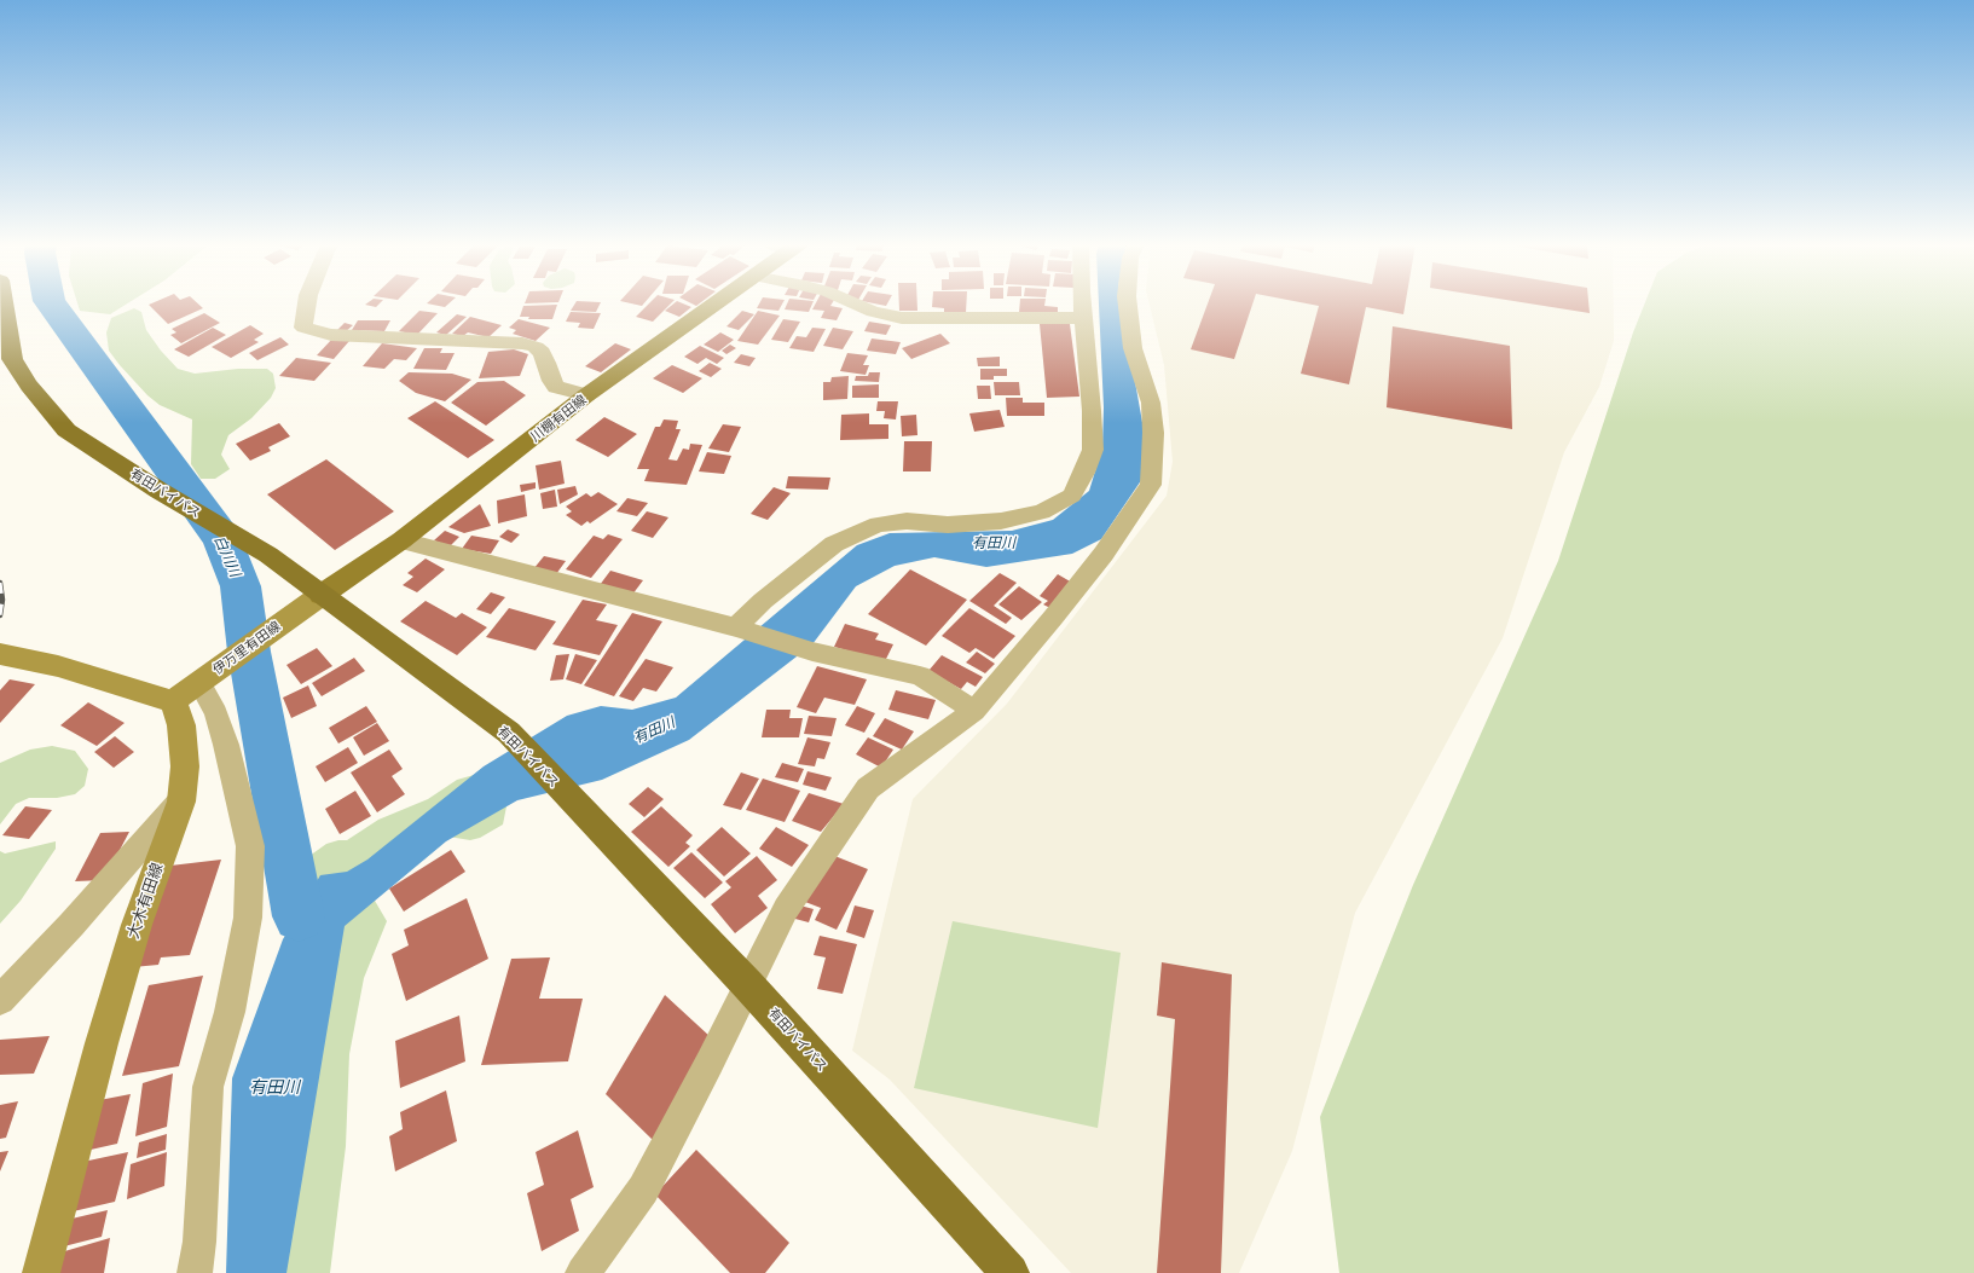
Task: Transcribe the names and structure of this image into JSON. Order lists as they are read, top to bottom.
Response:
{
  "streets": {
    "highway": ["有田バイパス"],
    "main road": ["川棚有田線", "伊万里有田線", "大木有田線"]
  },
  "crossings": [
    ["川棚有田線", "有田バイパス"],
    ["川棚有田線", "伊万里有田線"],
    ["有田バイパス", "伊万里有田線"],
    ["伊万里有田線", "大木有田線"]
  ],
  "water": ["有田川", "白川川"]
}
